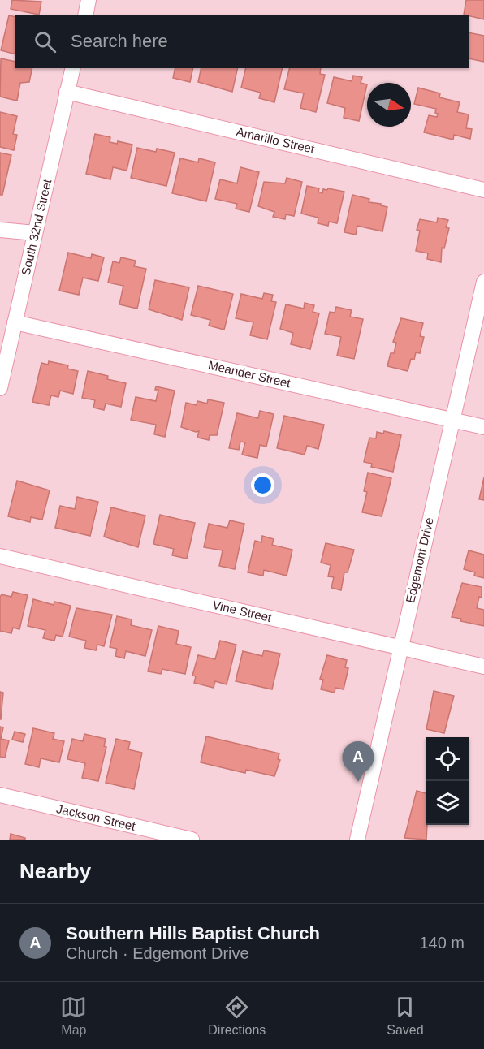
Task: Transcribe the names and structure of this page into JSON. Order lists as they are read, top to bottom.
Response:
{
  "streets": {
    "street": [
      "Amarillo Street",
      "South 32nd Street",
      "Meander Street",
      "Edgemont Drive",
      "Vine Street",
      "Jackson Street"
    ]
  },
  "crossings": [
    ["Amarillo Street", "South 32nd Street"],
    ["South 32nd Street", "Meander Street"],
    ["Meander Street", "Edgemont Drive"],
    ["Edgemont Drive", "Vine Street"]
  ],
  "north": "right",
  "page": {
    "search": "Search here",
    "pins": "A",
    "heading": "Nearby",
    "list": [
      {
        "mark": "A",
        "name": "Southern Hills Baptist Church",
        "note": "Church · Edgemont Drive",
        "value": "140 m"
      }
    ],
    "nav": ["Map", "Directions", "Saved"]
  }
}
